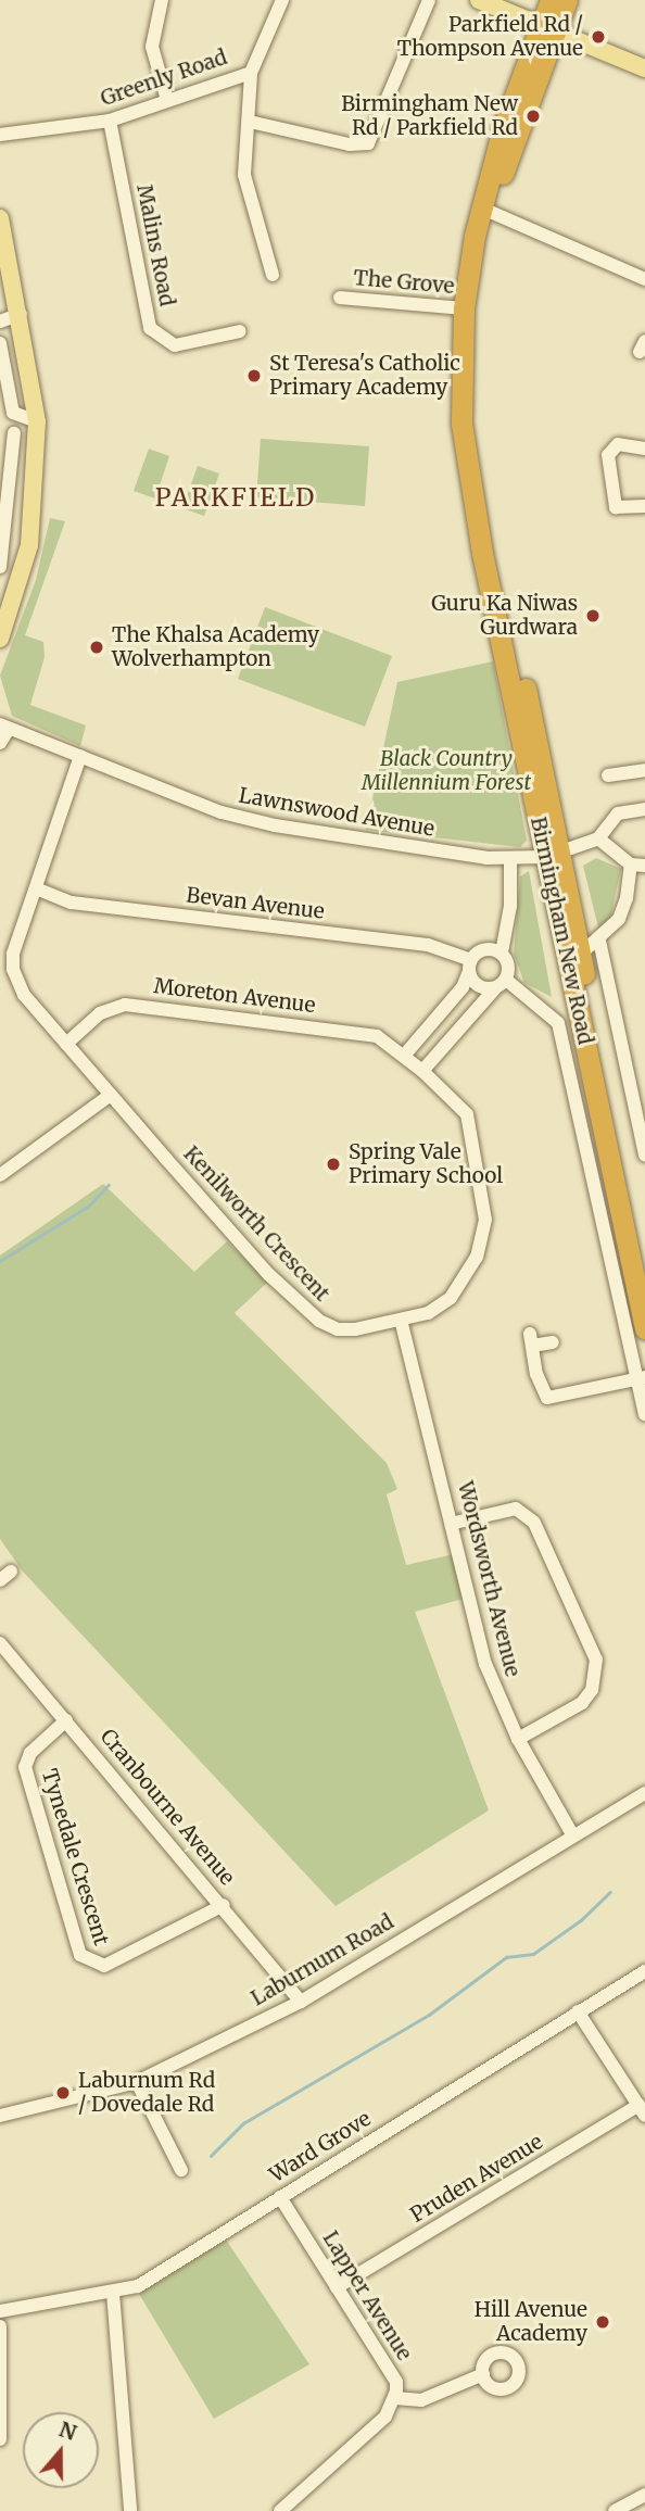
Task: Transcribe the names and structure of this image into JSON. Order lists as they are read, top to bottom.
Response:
{
  "streets": {
    "highway": ["Birmingham New Road"],
    "street": [
      "Greenly Road",
      "Malins Road",
      "The Grove",
      "Lawnswood Avenue",
      "Bevan Avenue",
      "Moreton Avenue",
      "Kenilworth Crescent",
      "Wordsworth Avenue",
      "Cranbourne Avenue",
      "Tynedale Crescent",
      "Laburnum Road",
      "Ward Grove",
      "Pruden Avenue",
      "Lapper Avenue"
    ]
  },
  "crossings": [
    ["Greenly Road", "Malins Road"],
    ["The Grove", "Birmingham New Road"],
    ["Lawnswood Avenue", "Birmingham New Road"],
    ["Lawnswood Avenue", "Kenilworth Crescent"],
    ["Bevan Avenue", "Kenilworth Crescent"],
    ["Moreton Avenue", "Kenilworth Crescent"],
    ["Kenilworth Crescent", "Wordsworth Avenue"],
    ["Wordsworth Avenue", "Laburnum Road"],
    ["Cranbourne Avenue", "Tynedale Crescent"],
    ["Cranbourne Avenue", "Laburnum Road"],
    ["Ward Grove", "Lapper Avenue"],
    ["Pruden Avenue", "Lapper Avenue"]
  ],
  "districts": ["PARKFIELD"],
  "parks": ["Black Country Millennium Forest"],
  "places": [
    "Parkfield Rd / Thompson Avenue",
    "Birmingham New Rd / Parkfield Rd",
    "St Teresa's Catholic Primary Academy",
    "Guru Ka Niwas Gurdwara",
    "The Khalsa Academy Wolverhampton",
    "Spring Vale Primary School",
    "Laburnum Rd / Dovedale Rd",
    "Hill Avenue Academy"
  ],
  "north": "top"
}
